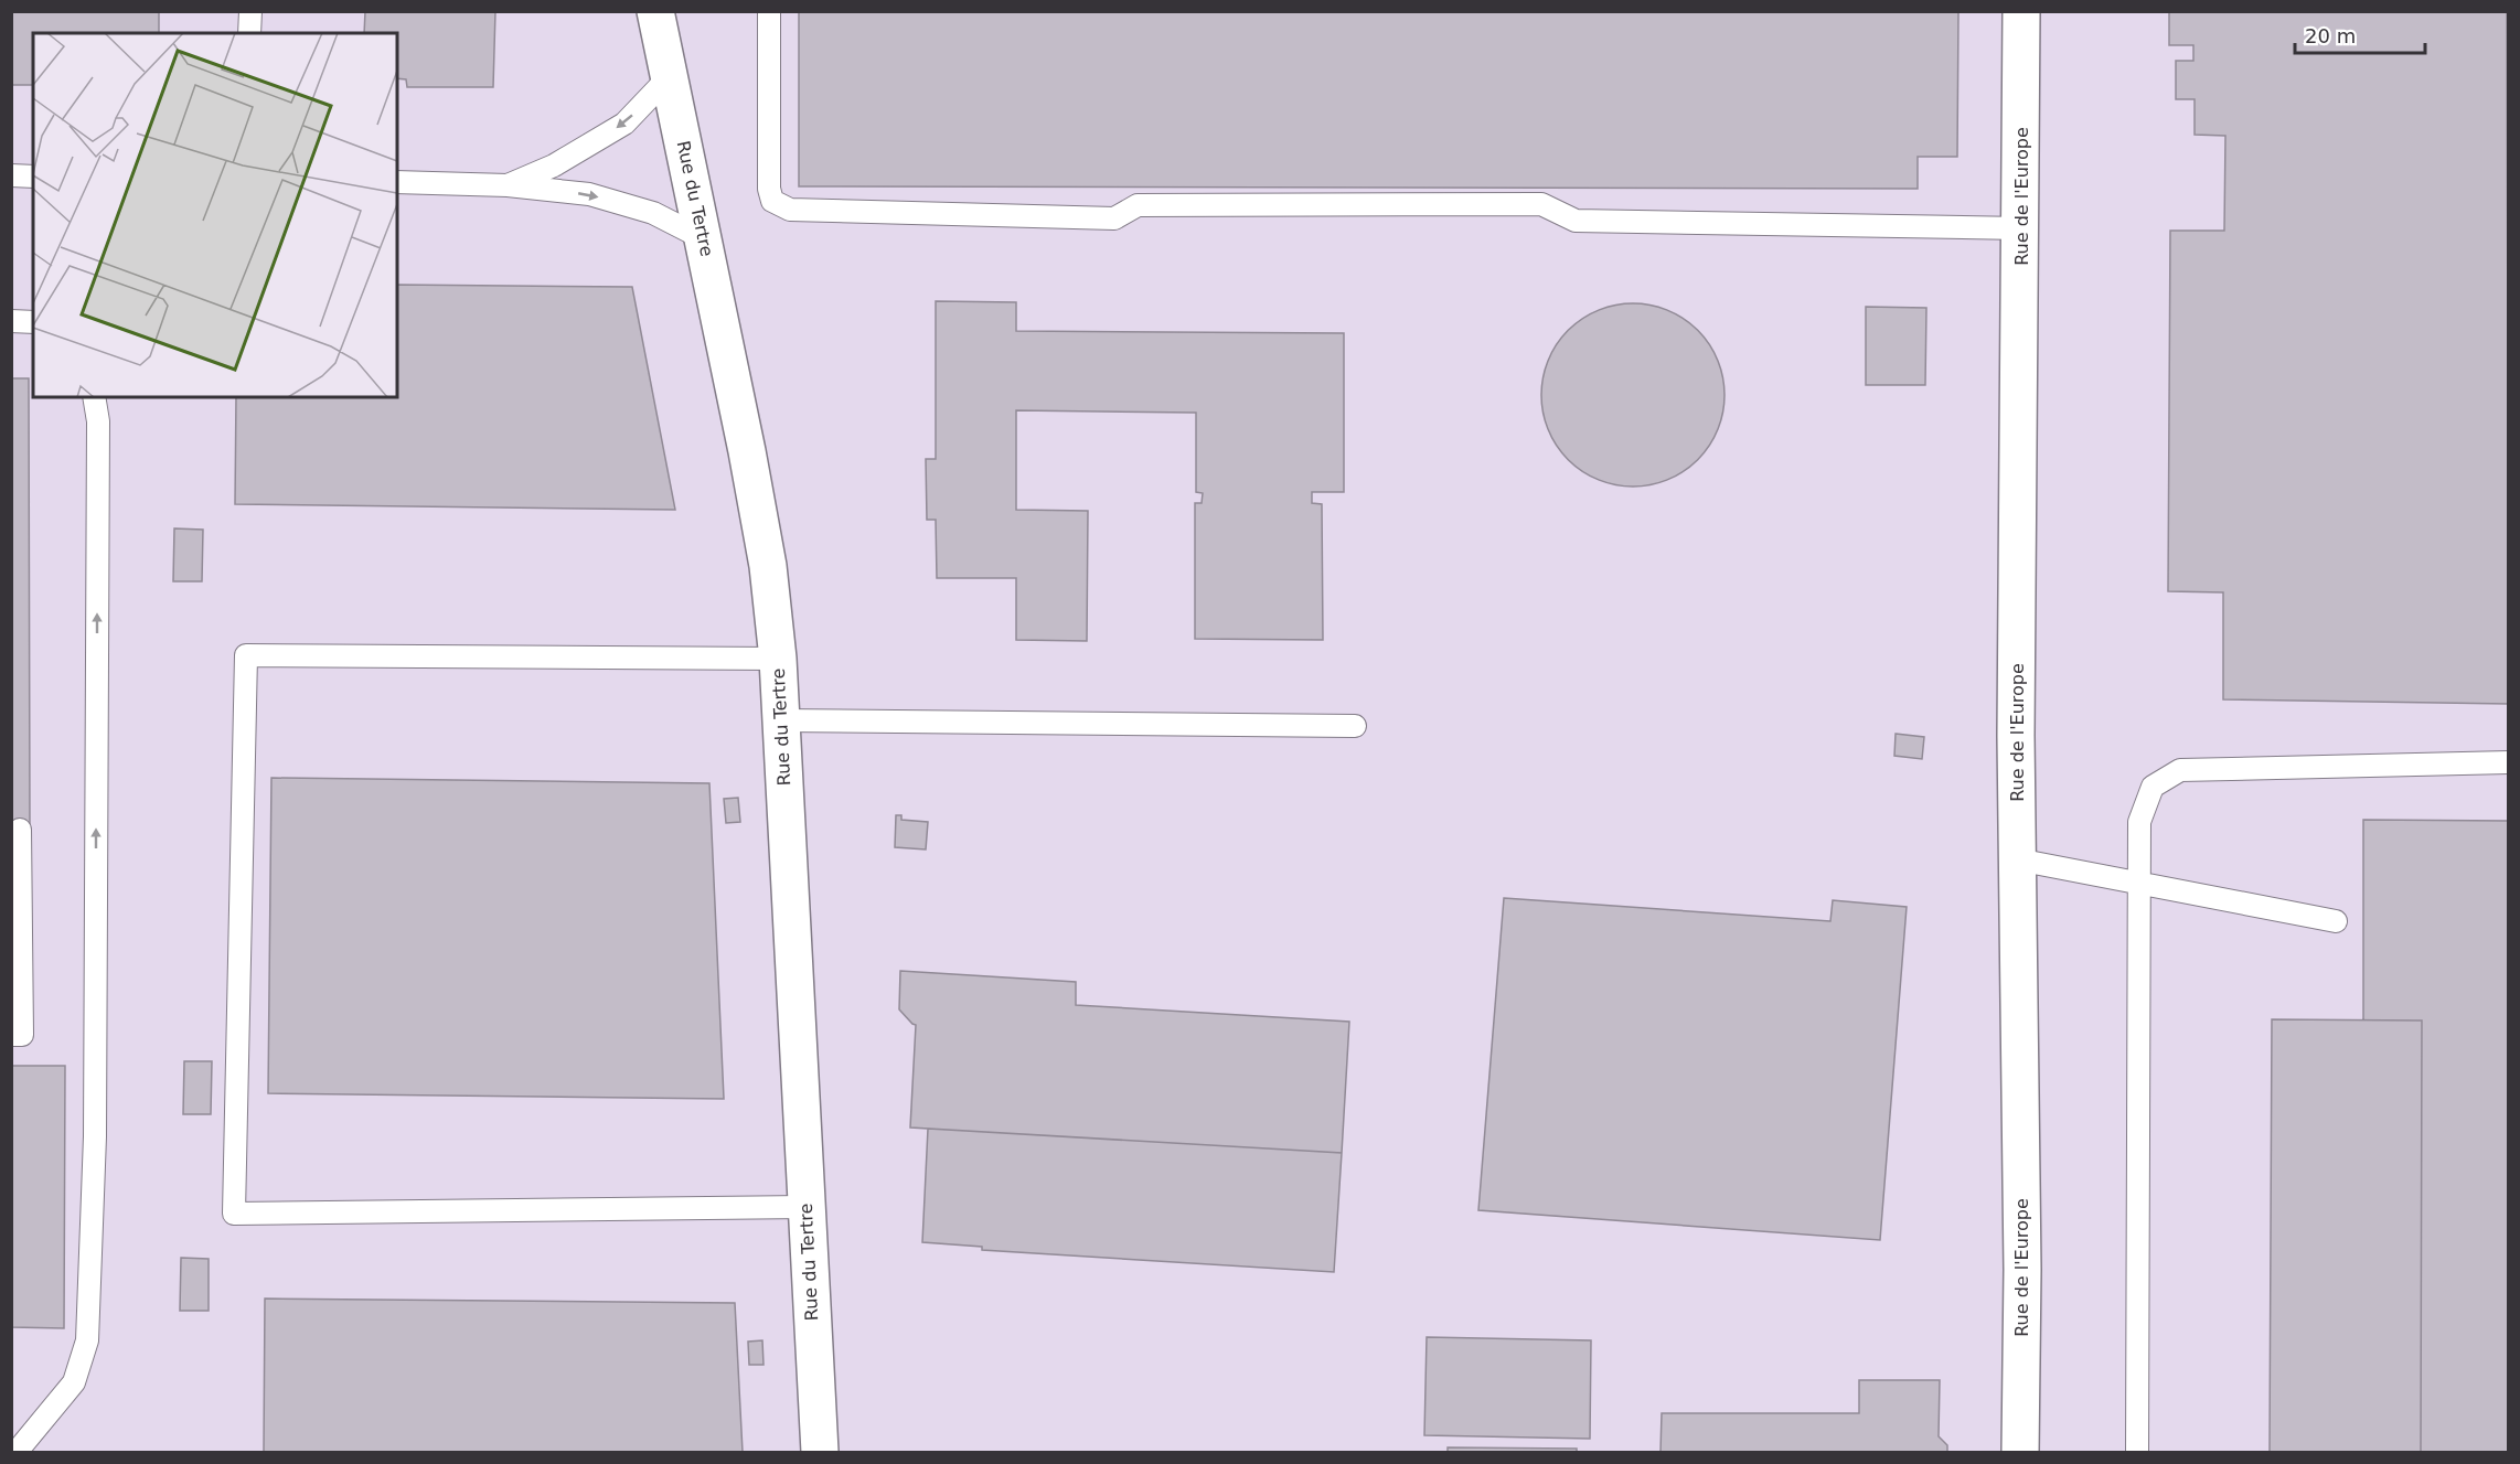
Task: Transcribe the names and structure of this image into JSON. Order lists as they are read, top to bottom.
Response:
{
  "streets": {
    "street": ["Rue de l'Europe", "Rue du Tertre"]
  },
  "scale_bar": "20 m"
}
